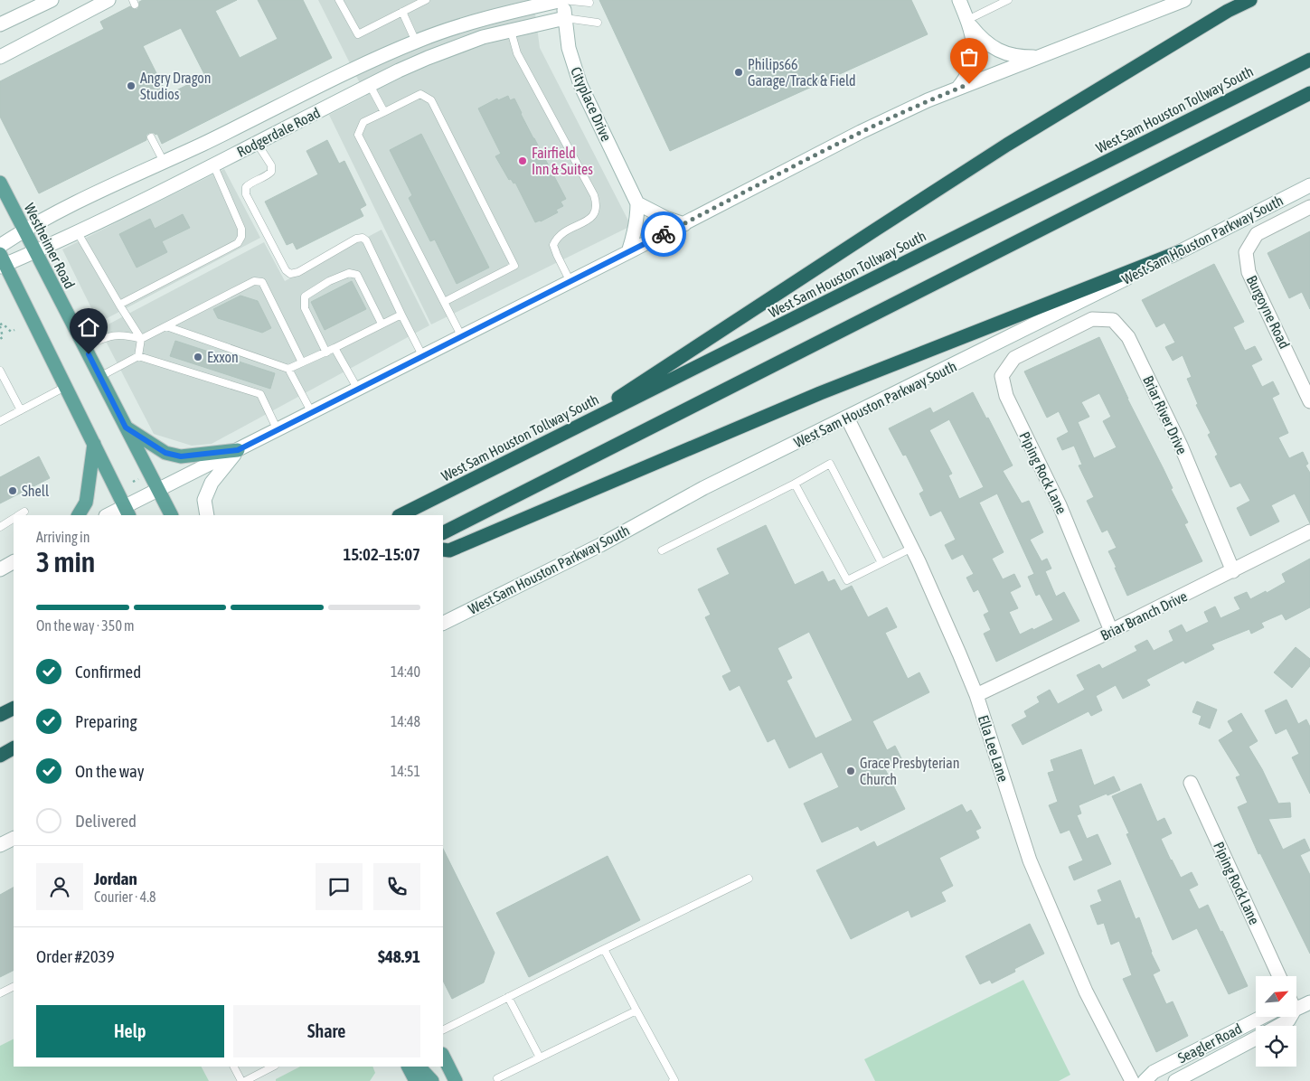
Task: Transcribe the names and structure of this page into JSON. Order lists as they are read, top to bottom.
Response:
{
  "streets": {
    "highway": ["West Sam Houston Tollway South"],
    "main road": ["Westheimer Road"],
    "street": [
      "Cityplace Drive",
      "Rodgerdale Road",
      "West Sam Houston Parkway South",
      "Burgoyne Road",
      "Briar River Drive",
      "Piping Rock Lane",
      "Briar Branch Drive",
      "Ella Lee Lane",
      "Seagler Road"
    ]
  },
  "crossings": [
    ["Cityplace Drive", "Rodgerdale Road"],
    ["Rodgerdale Road", "Westheimer Road"],
    ["West Sam Houston Parkway South", "Ella Lee Lane"],
    ["Briar River Drive", "Piping Rock Lane"],
    ["Briar River Drive", "Briar Branch Drive"],
    ["Piping Rock Lane", "Briar Branch Drive"],
    ["Briar Branch Drive", "Ella Lee Lane"]
  ],
  "places": [
    "Philips66 Garage/Track & Field",
    "Angry Dragon Studios",
    "Fairfield Inn & Suites",
    "Exxon",
    "Shell",
    "Grace Presbyterian Church"
  ],
  "north": "top right",
  "page": {
    "heading": ["3 min", "Arriving in", "15:02–15:07"],
    "panel": [
      "Jordan",
      "Courier · 4.8",
      "Order #2039",
      "$48.91"
    ],
    "bar": "On the way · 350 m",
    "list": [
      ["Confirmed", "14:40"],
      ["Preparing", "14:48"],
      ["On the way", "14:51"],
      "Delivered"
    ],
    "buttons": ["Help", "Share"]
  }
}
